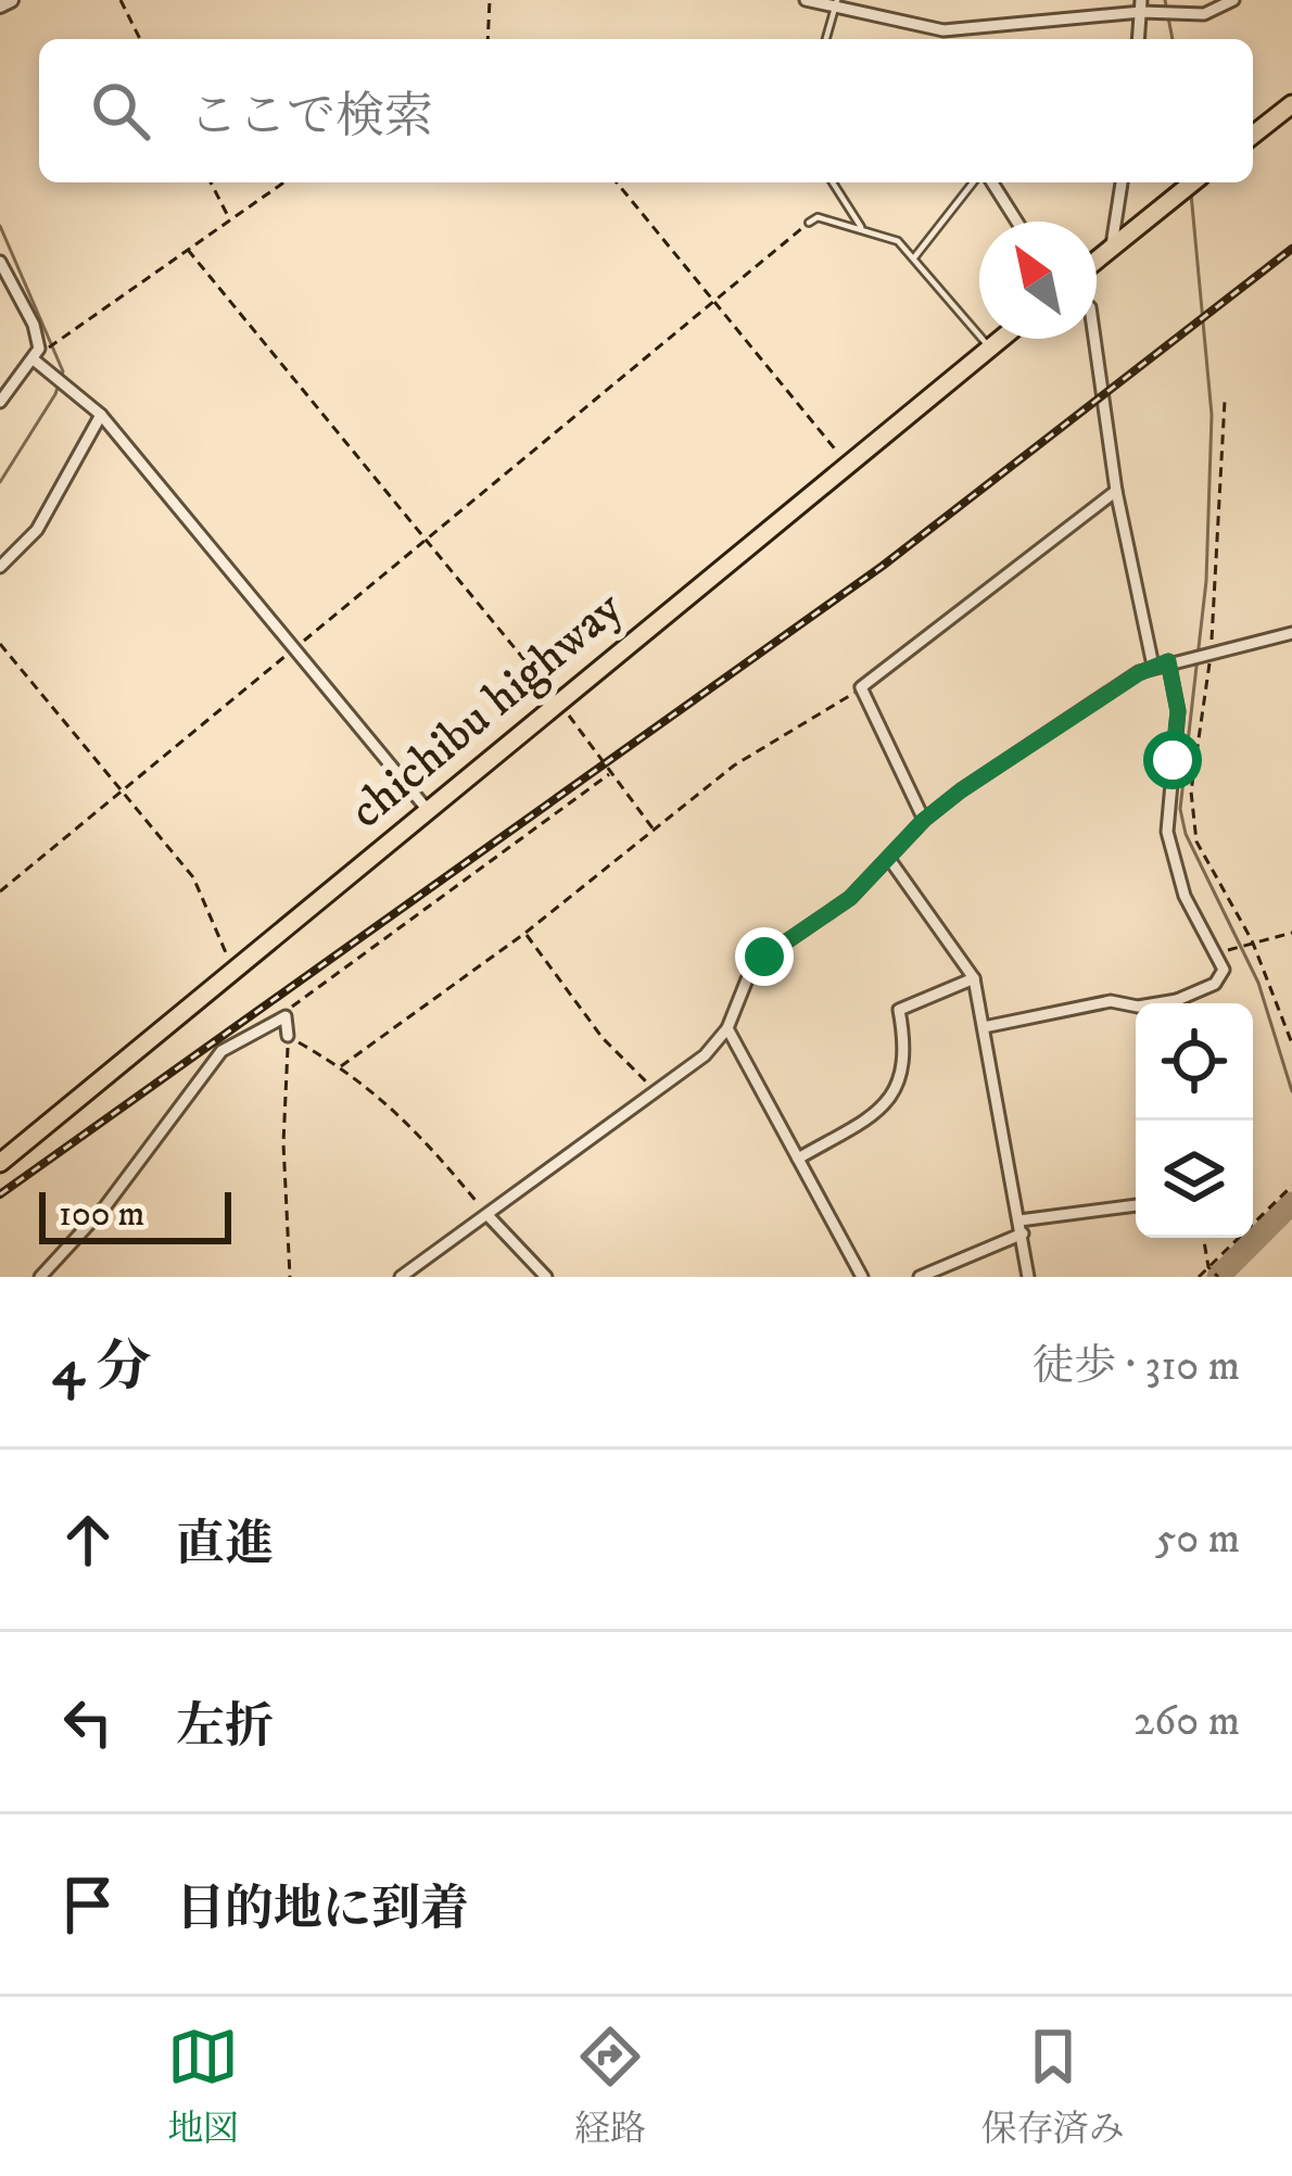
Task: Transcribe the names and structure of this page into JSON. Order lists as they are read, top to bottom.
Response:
{
  "streets": {
    "highway": ["chichibu highway"]
  },
  "scale_bar": "100 m",
  "north": "top left",
  "page": {
    "search": "ここで検索",
    "scale": "100 m",
    "heading": ["4 分", "徒歩 · 310 m"],
    "list": [
      ["直進", "50 m"],
      ["左折", "260 m"],
      "目的地に到着"
    ],
    "nav": ["地図", "経路", "保存済み"]
  }
}
